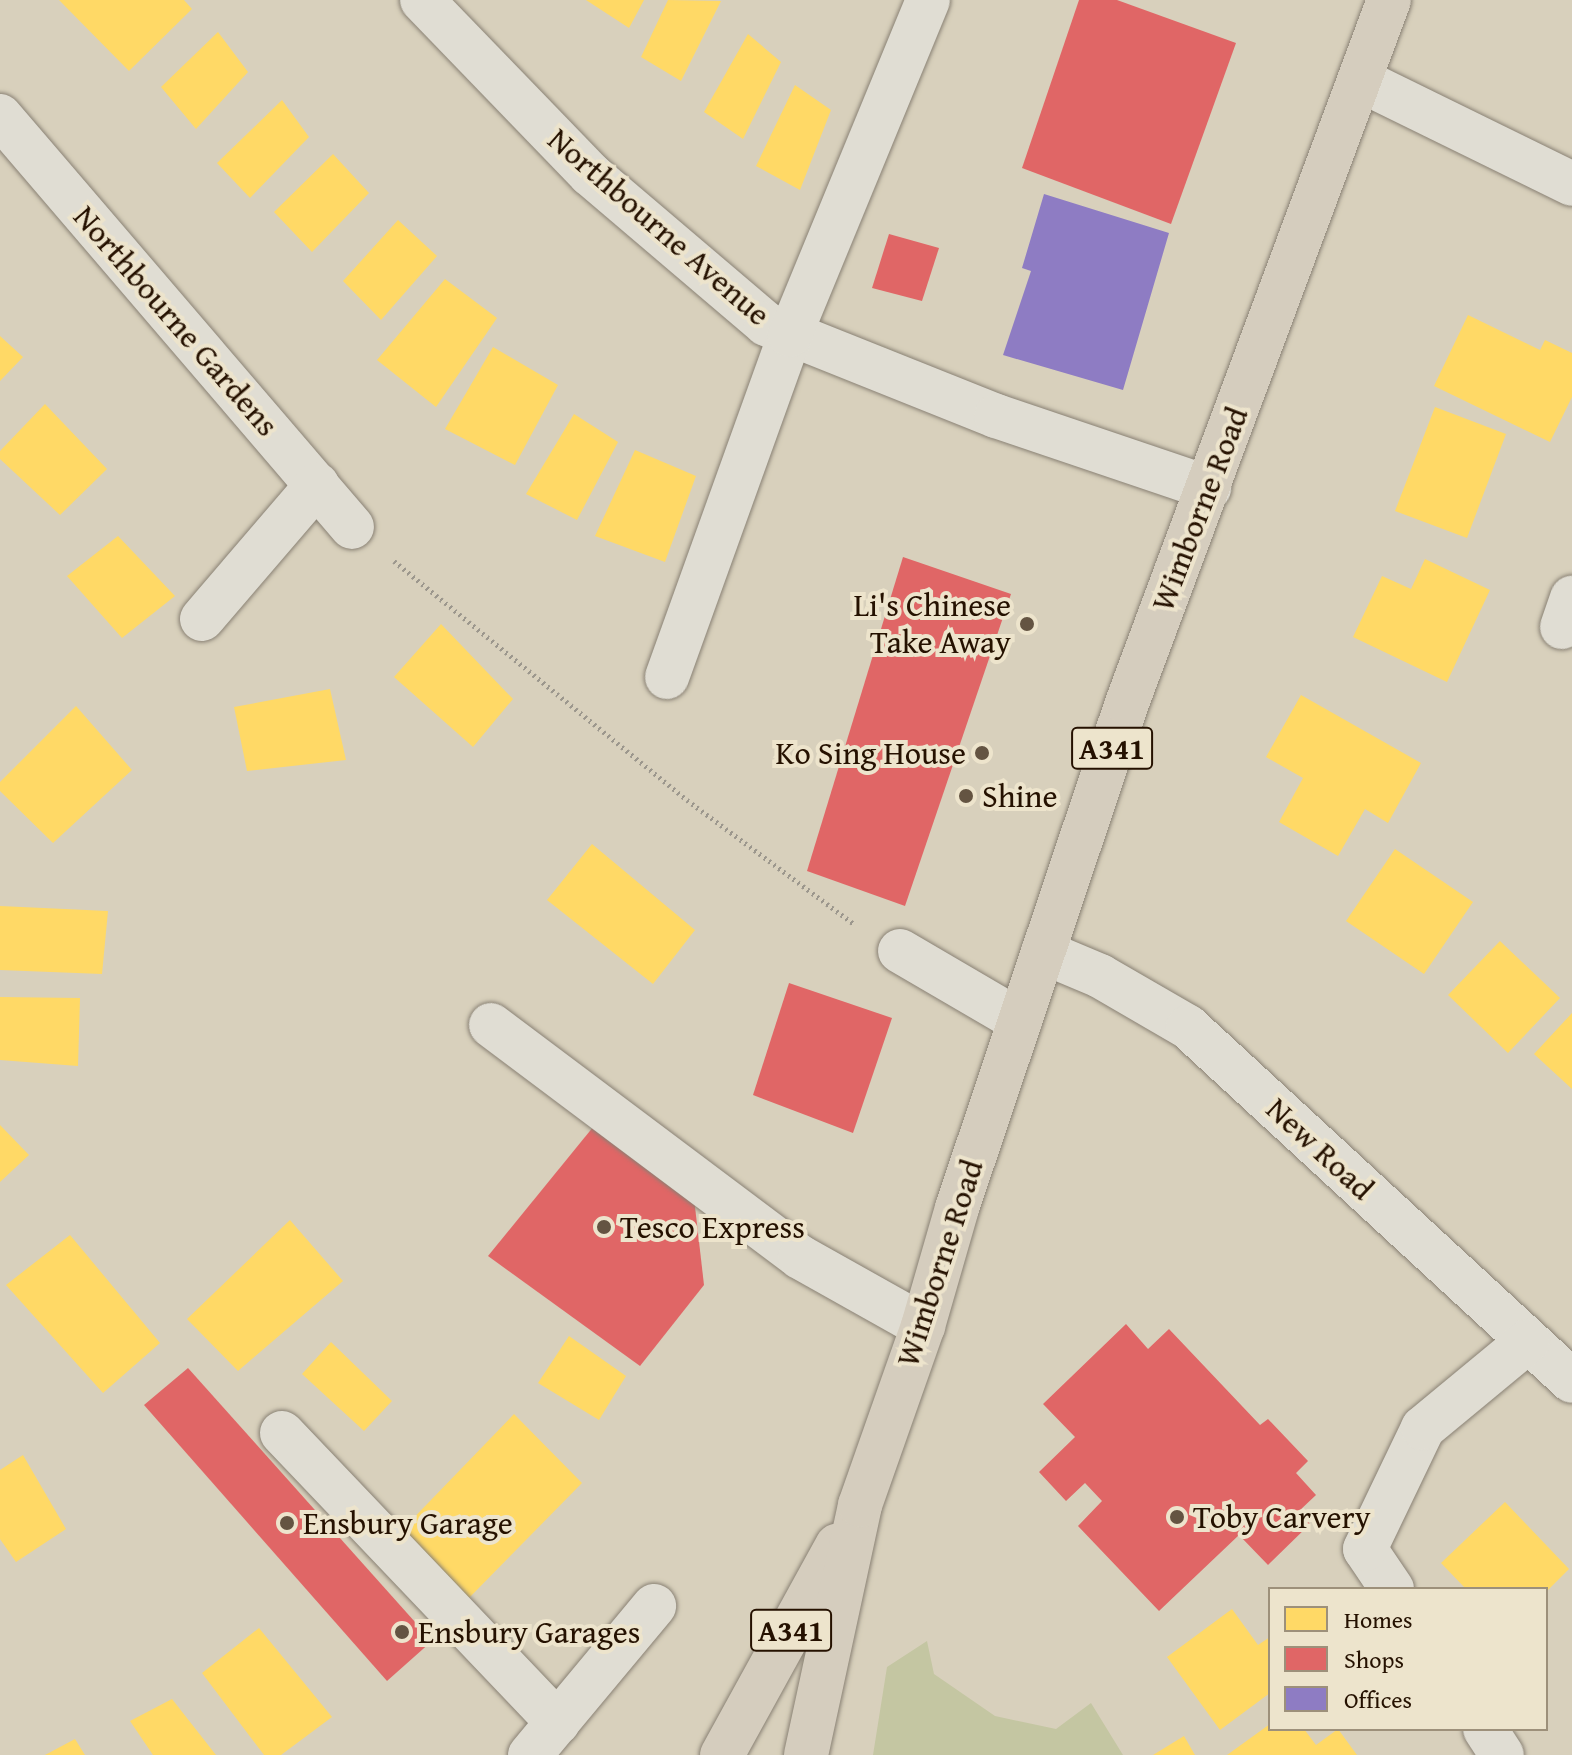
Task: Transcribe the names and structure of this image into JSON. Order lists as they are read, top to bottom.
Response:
{
  "streets": {
    "main road": ["Wimborne Road", "A341"],
    "street": ["Northbourne Avenue", "Northbourne Gardens", "New Road"]
  },
  "crossings": [
    ["Northbourne Avenue", "Wimborne Road"],
    ["Wimborne Road", "New Road"]
  ],
  "places": [
    "Li's Chinese Take Away",
    "Ko Sing House",
    "Shine",
    "Tesco Express",
    "Toby Carvery",
    "Ensbury Garage",
    "Ensbury Garages"
  ],
  "legend": ["Homes", "Shops", "Offices"]
}
